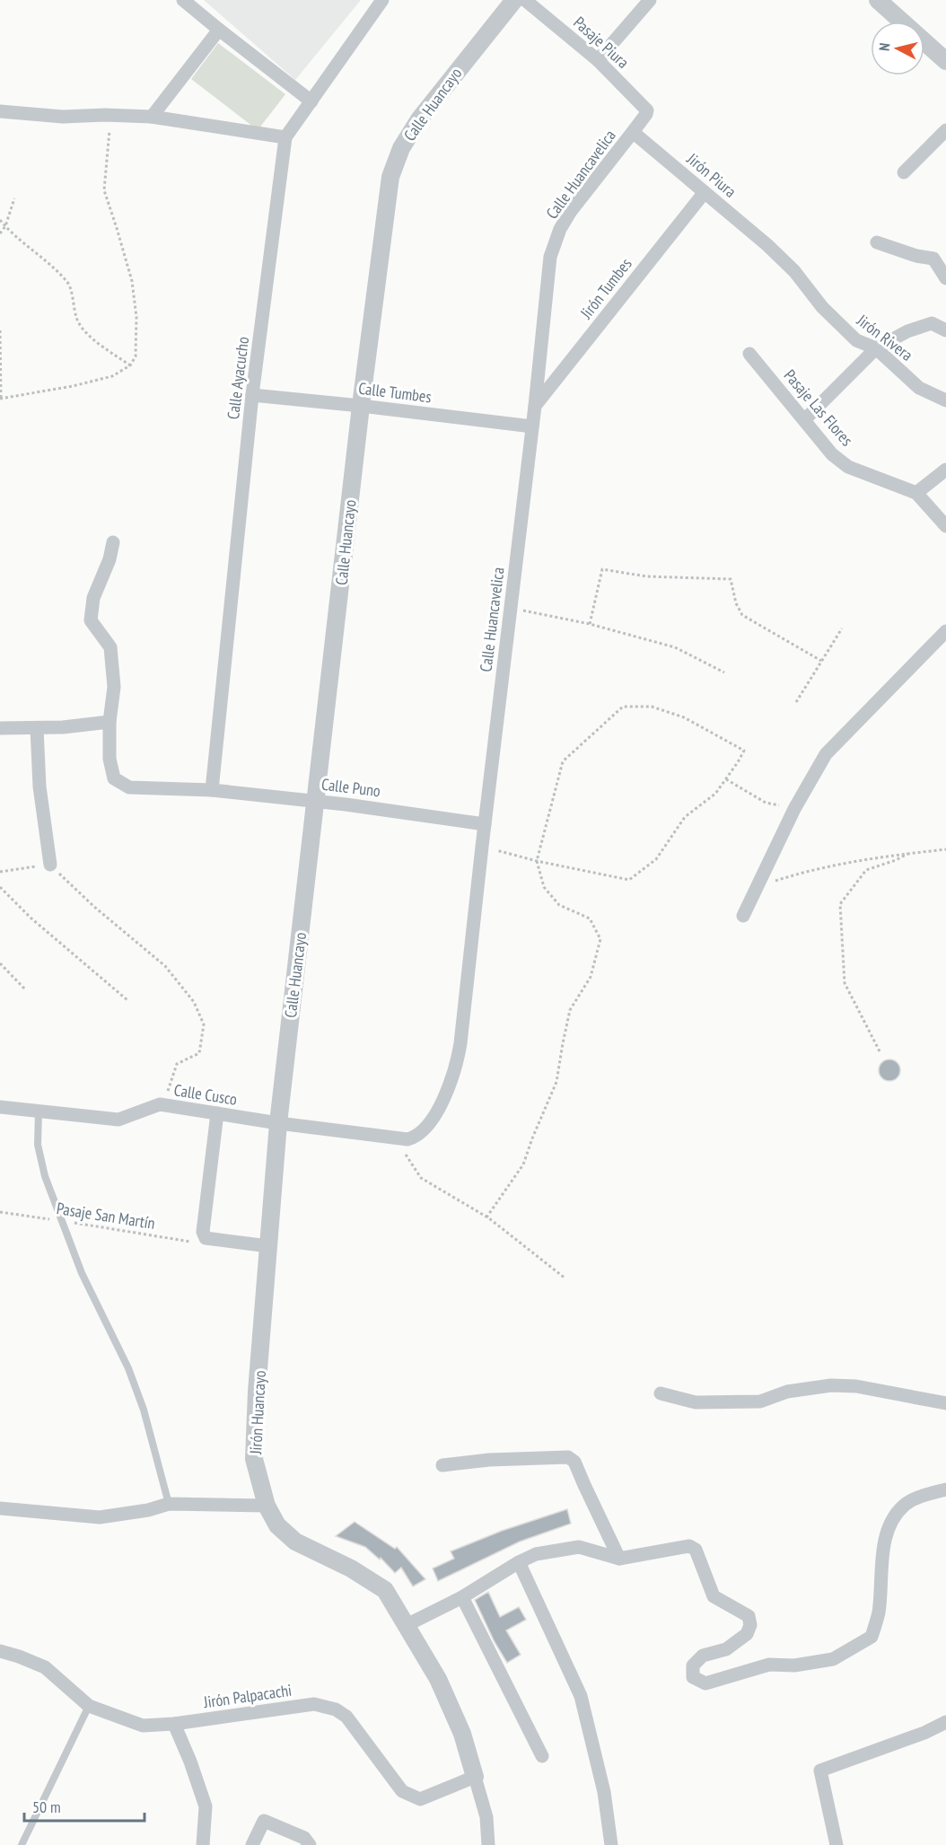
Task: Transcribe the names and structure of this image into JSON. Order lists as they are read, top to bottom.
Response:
{
  "streets": {
    "street": [
      "Pasaje Piura",
      "Calle Huancayo",
      "Calle Huancavelica",
      "Jirón Piura",
      "Jirón Tumbes",
      "Jirón Rivera",
      "Calle Ayacucho",
      "Calle Tumbes",
      "Pasaje Las Flores",
      "Calle Puno",
      "Calle Cusco",
      "Jirón Huancayo",
      "Jirón Palpacachi"
    ],
    "path": ["Pasaje San Martín"]
  },
  "crossings": [
    ["Pasaje Piura", "Calle Huancavelica"],
    ["Calle Huancayo", "Calle Tumbes"],
    ["Calle Huancayo", "Calle Puno"],
    ["Calle Huancayo", "Calle Cusco"],
    ["Calle Huancayo", "Jirón Huancayo"],
    ["Calle Huancavelica", "Jirón Piura"],
    ["Calle Huancavelica", "Jirón Tumbes"],
    ["Calle Huancavelica", "Calle Tumbes"],
    ["Calle Huancavelica", "Calle Puno"],
    ["Calle Huancavelica", "Calle Cusco"],
    ["Jirón Piura", "Jirón Tumbes"],
    ["Jirón Piura", "Jirón Rivera"],
    ["Calle Ayacucho", "Calle Tumbes"],
    ["Calle Ayacucho", "Calle Puno"],
    ["Calle Cusco", "Jirón Huancayo"],
    ["Jirón Huancayo", "Jirón Palpacachi"]
  ],
  "scale_bar": "50 m",
  "north": "left"
}
